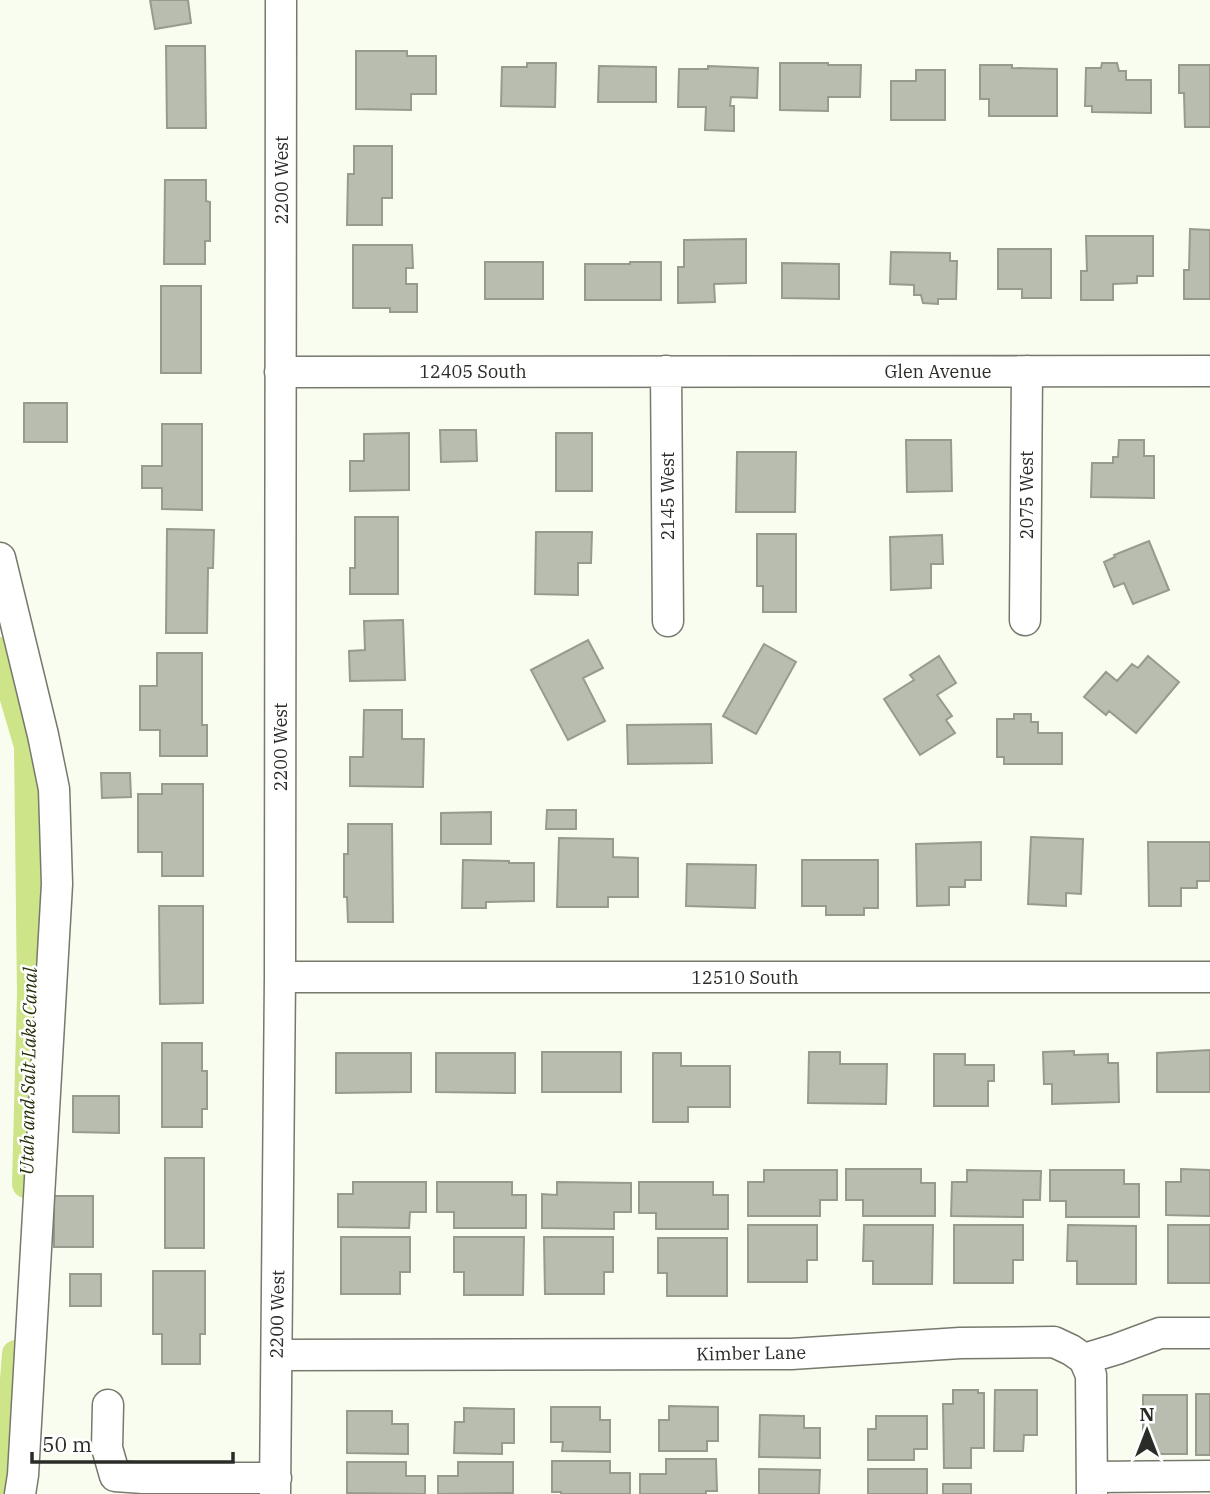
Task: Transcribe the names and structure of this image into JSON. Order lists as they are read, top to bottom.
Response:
{
  "streets": {
    "street": [
      "2200 West",
      "12405 South",
      "Glen Avenue",
      "2075 West",
      "2145 West",
      "12510 South",
      "Kimber Lane"
    ]
  },
  "crossings": [
    ["2200 West", "12405 South"],
    ["2200 West", "12510 South"],
    ["2200 West", "Kimber Lane"],
    ["12405 South", "Glen Avenue"],
    ["12405 South", "2145 West"],
    ["Glen Avenue", "2075 West"],
    ["Glen Avenue", "2145 West"]
  ],
  "water": ["Utah and Salt Lake Canal"],
  "scale_bar": "50 m",
  "north": "top"
}
